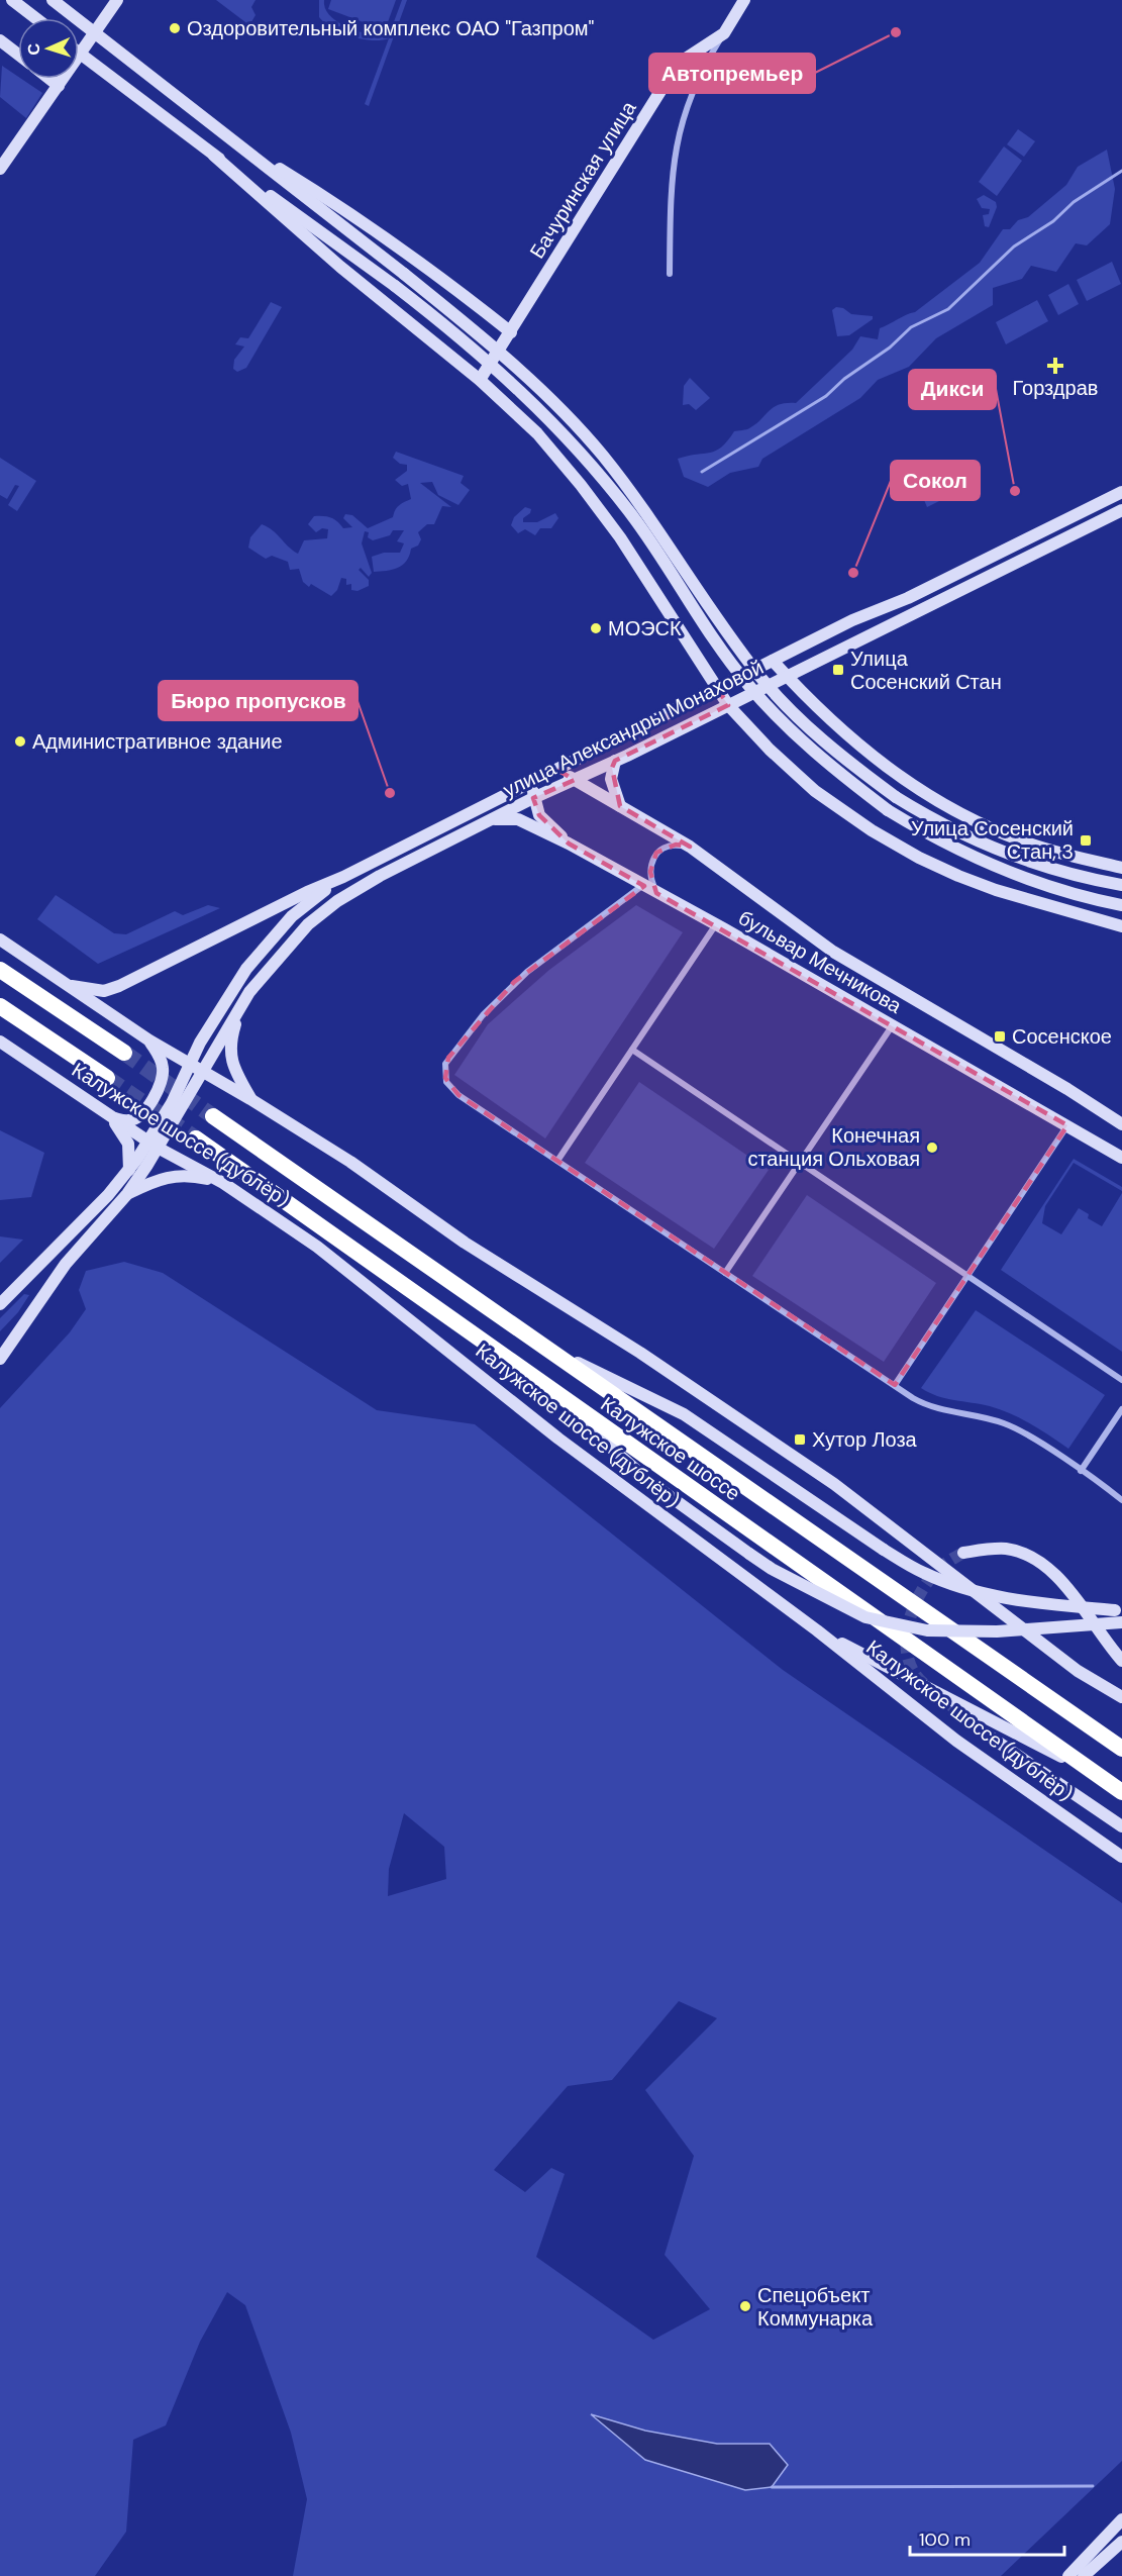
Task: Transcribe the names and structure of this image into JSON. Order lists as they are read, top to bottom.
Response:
{
  "streets": {
    "highway": ["Калужское шоссе"],
    "main road": [
      "Бачуринская улица",
      "улица Александры Монаховой",
      "бульвар Мечникова",
      "Калужское шоссе (дублёр)"
    ]
  },
  "crossings": [
    ["улица Александры Монаховой", "бульвар Мечникова"],
    ["улица Александры Монаховой", "Калужское шоссе (дублёр)"]
  ],
  "places": {
    "other": [
      "Оздоровительный комплекс ОАО \"Газпром\"",
      "Автопремьер",
      "Дикси",
      "Сокол",
      "МОЭСК",
      "Административное здание",
      "Бюро пропусков",
      "Конечная станция Ольховая",
      "Спецобъект Коммунарка"
    ],
    "health": ["Горздрав"],
    "transit": [
      "Улица Сосенский Стан",
      "Улица Сосенский Стан, 3",
      "Сосенское",
      "Хутор Лоза"
    ]
  },
  "scale_bar": "100 m",
  "north": "left"
}
